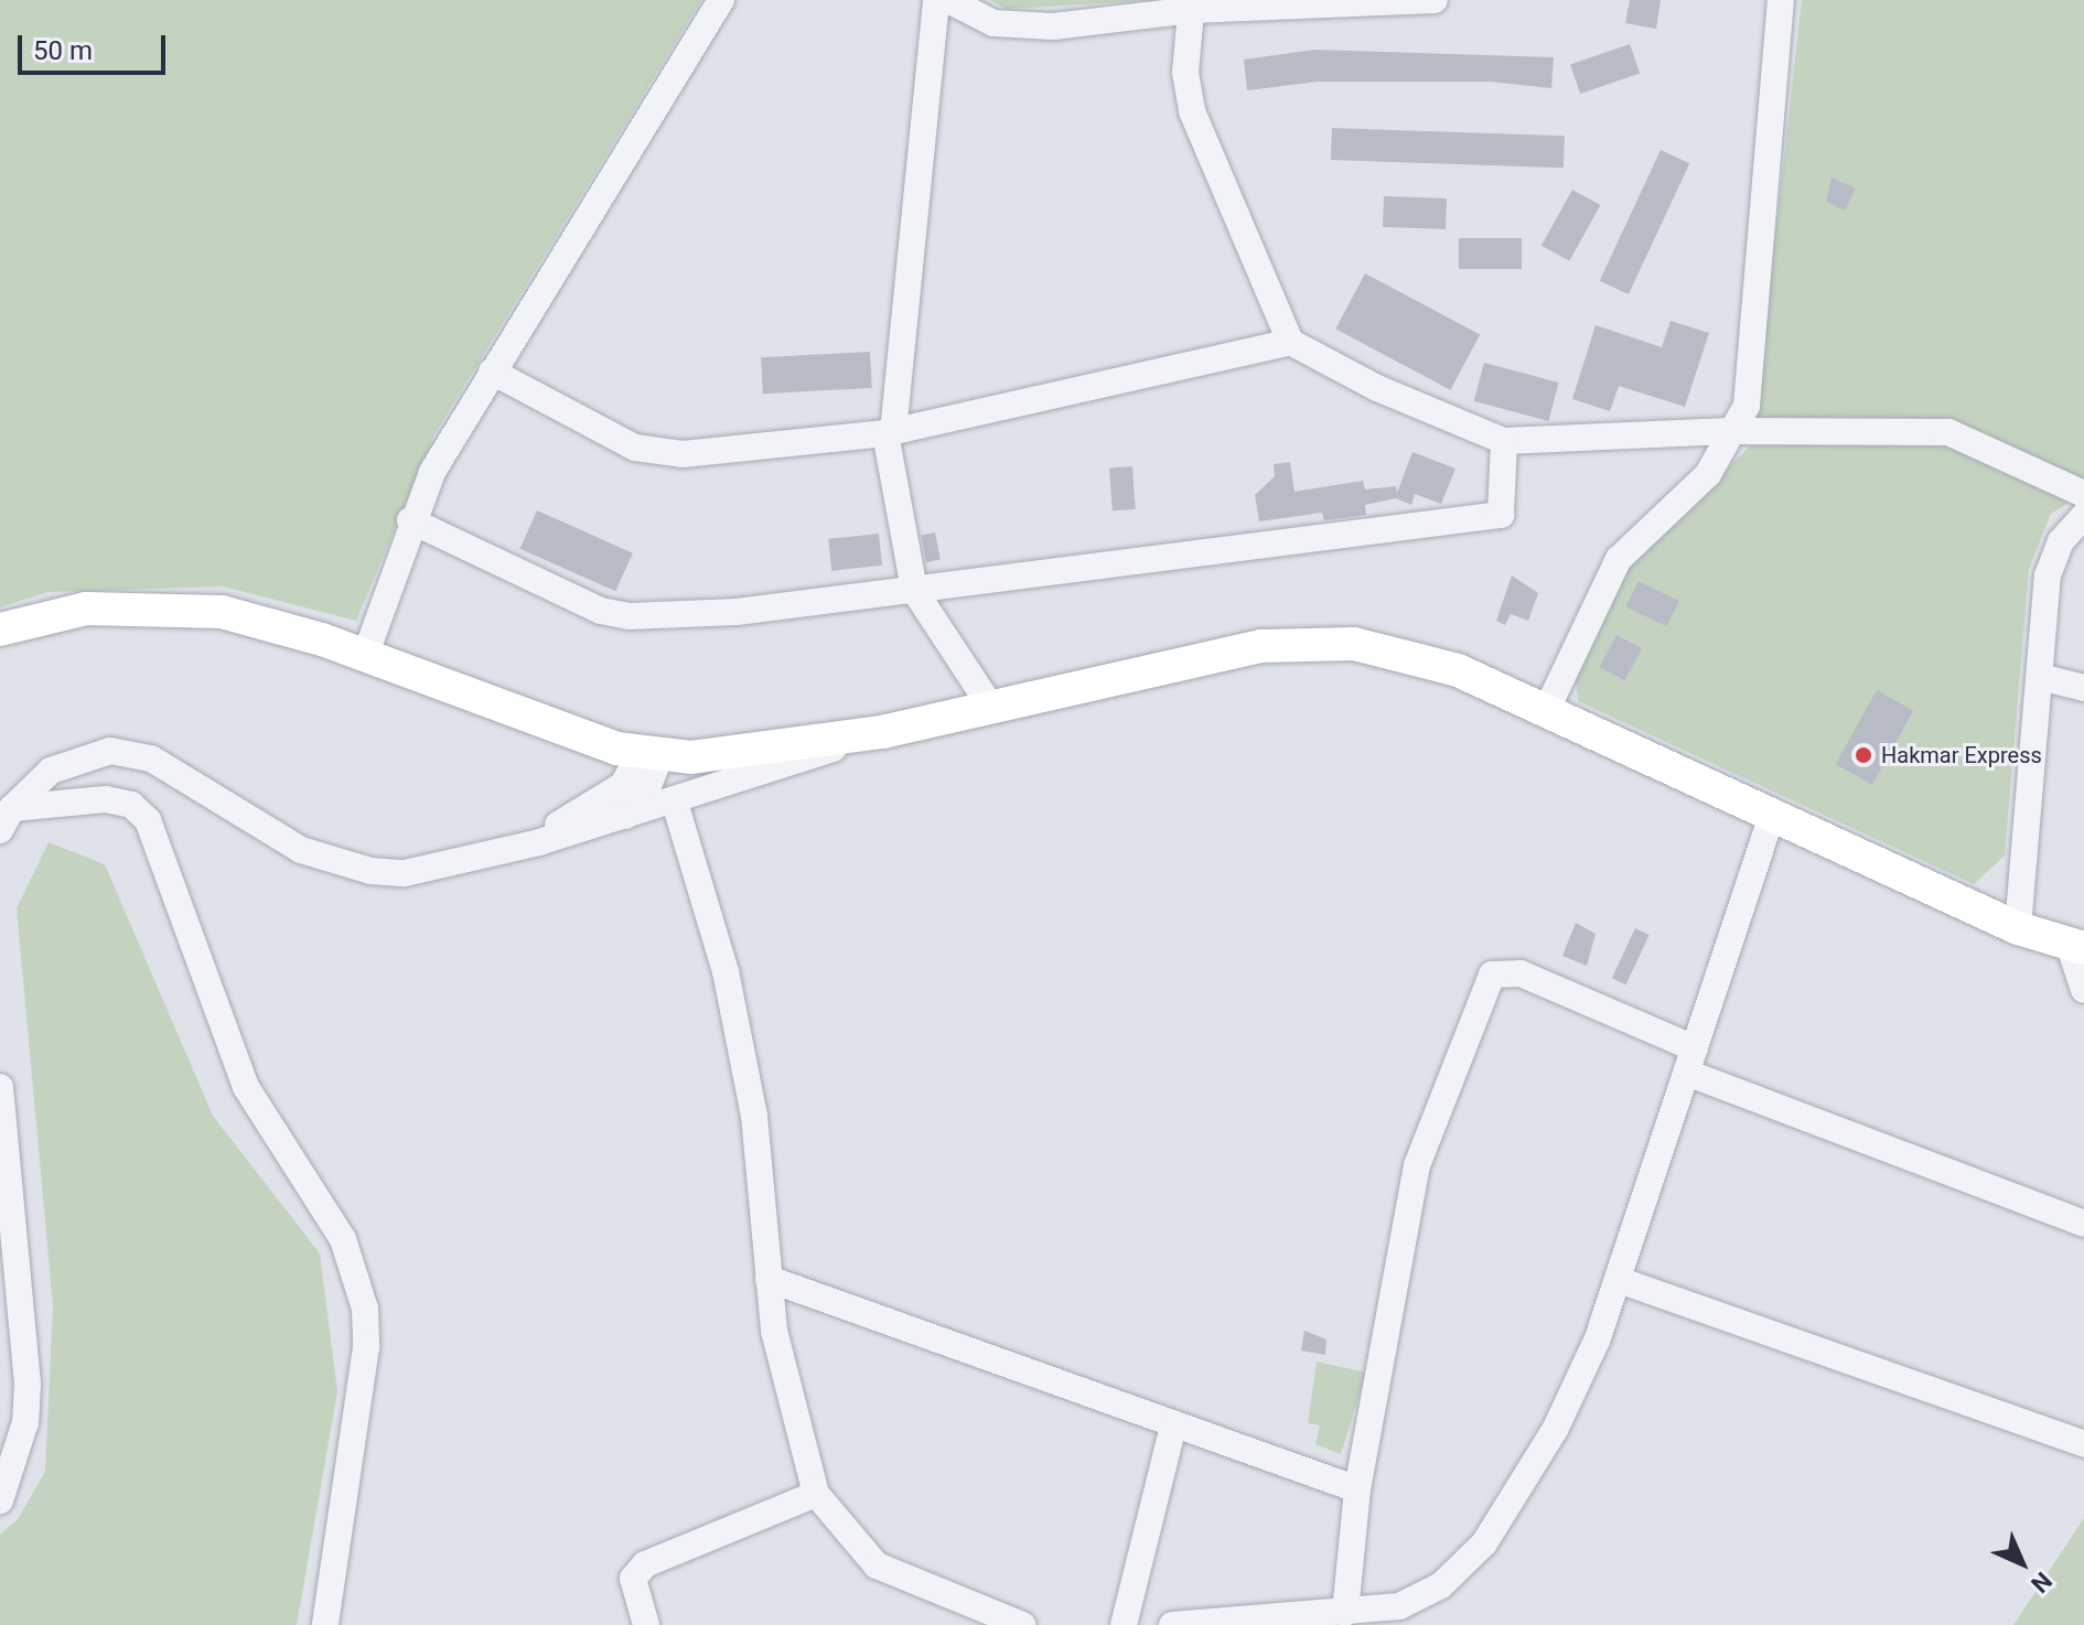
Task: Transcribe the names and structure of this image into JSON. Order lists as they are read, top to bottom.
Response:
{
  "places": ["Hakmar Express"],
  "scale_bar": "50 m",
  "north": "bottom right"
}
